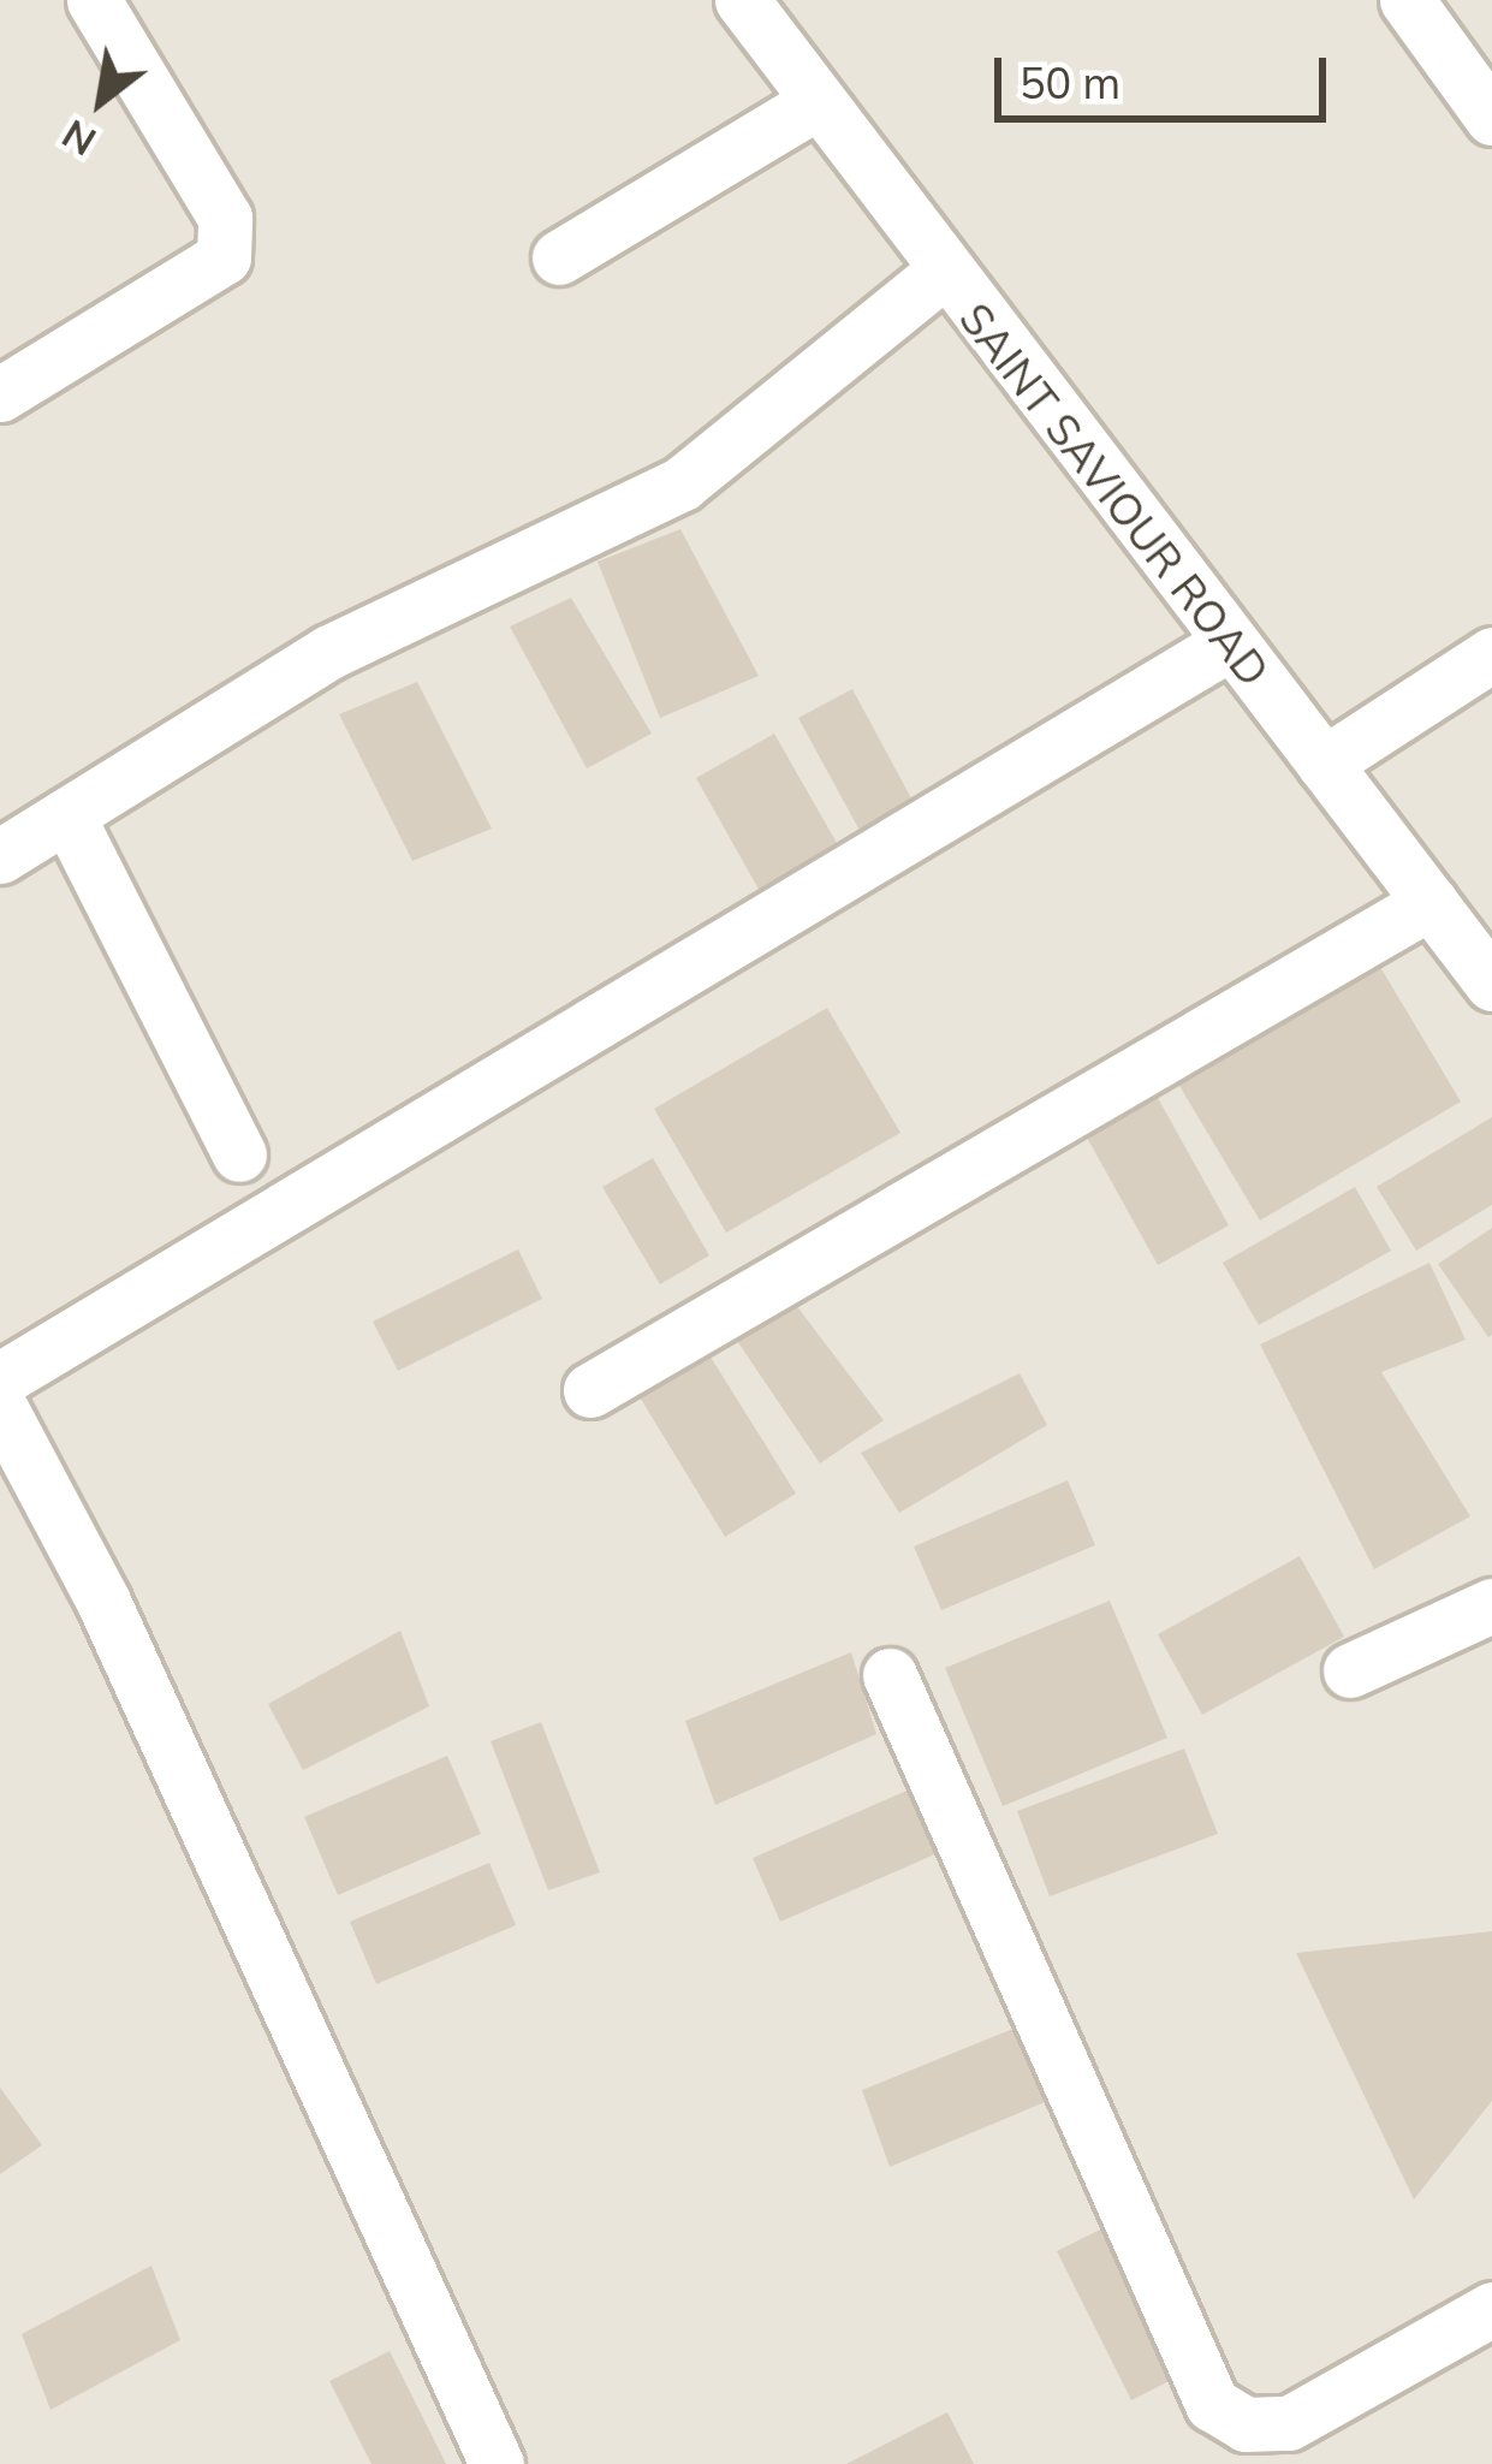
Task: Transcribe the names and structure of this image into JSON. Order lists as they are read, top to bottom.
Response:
{
  "streets": {
    "street": ["SAINT SAVIOUR ROAD"]
  },
  "scale_bar": "50 m",
  "north": "bottom left"
}
